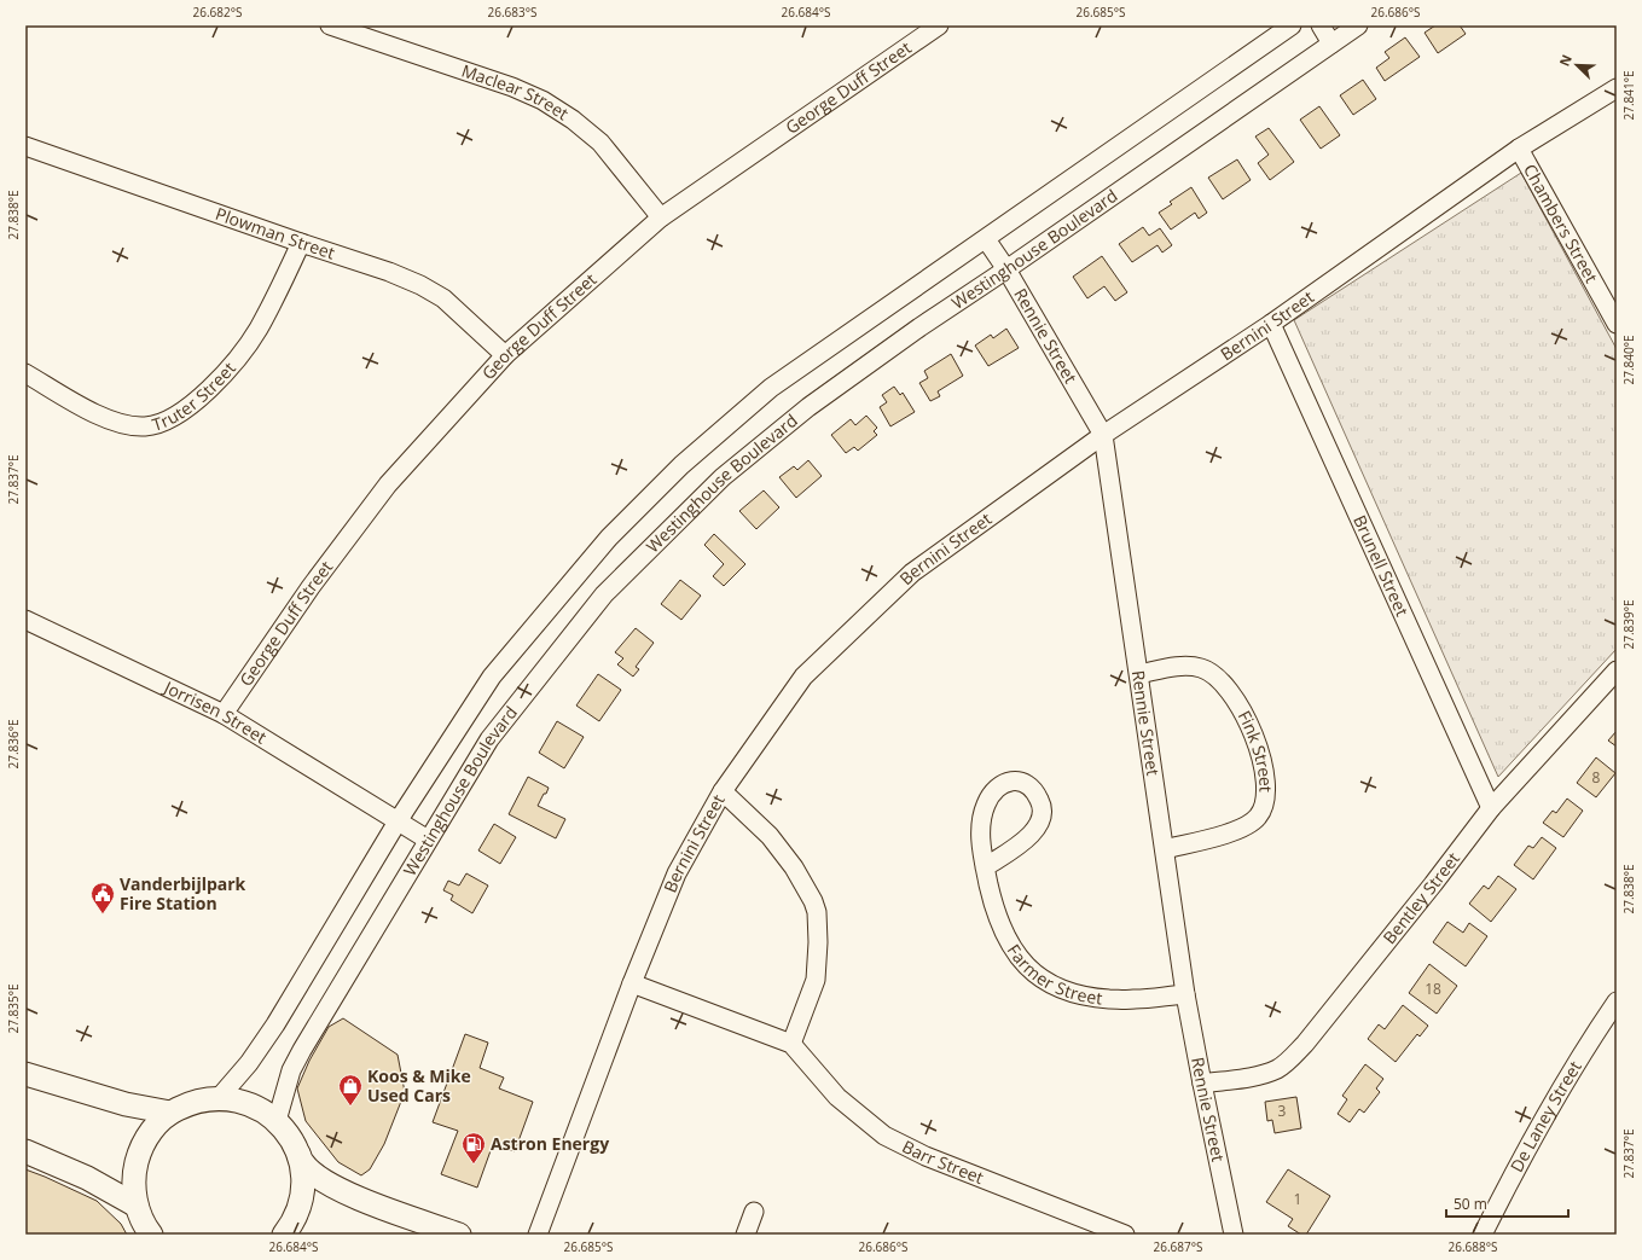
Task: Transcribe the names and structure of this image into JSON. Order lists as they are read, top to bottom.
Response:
{
  "streets": {
    "street": [
      "George Duff Street",
      "Maclear Street",
      "Chambers Street",
      "Plowman Street",
      "Westinghouse Boulevard",
      "Bernini Street",
      "Rennie Street",
      "Truter Street",
      "Brunell Street",
      "Jorrisen Street",
      "Fink Street",
      "Bentley Street",
      "Farmer Street",
      "De Laney Street",
      "Barr Street"
    ]
  },
  "crossings": [
    ["George Duff Street", "Maclear Street"],
    ["George Duff Street", "Plowman Street"],
    ["George Duff Street", "Jorrisen Street"],
    ["Chambers Street", "Bernini Street"],
    ["Plowman Street", "Truter Street"],
    ["Westinghouse Boulevard", "Rennie Street"],
    ["Westinghouse Boulevard", "Jorrisen Street"],
    ["Bernini Street", "Rennie Street"],
    ["Bernini Street", "Brunell Street"],
    ["Bernini Street", "Barr Street"],
    ["Rennie Street", "Fink Street"],
    ["Rennie Street", "Bentley Street"],
    ["Rennie Street", "Farmer Street"],
    ["Brunell Street", "Bentley Street"]
  ],
  "places": {
    "public building": ["Vanderbijlpark Fire Station"],
    "shop": ["Koos & Mike Used Cars"],
    "fuel station": ["Astron Energy"]
  },
  "house_numbers": [
    "8",
    "18",
    "3",
    "1"
  ],
  "scale_bar": "50 m",
  "north": "top left",
  "coordinates": [
    "26.682°S",
    "26.683°S",
    "26.684°S",
    "26.685°S",
    "26.686°S",
    "27.841°E",
    "27.838°E",
    "27.840°E",
    "27.837°E",
    "27.839°E",
    "27.836°E",
    "27.835°E",
    "26.687°S",
    "26.688°S"
  ]
}
